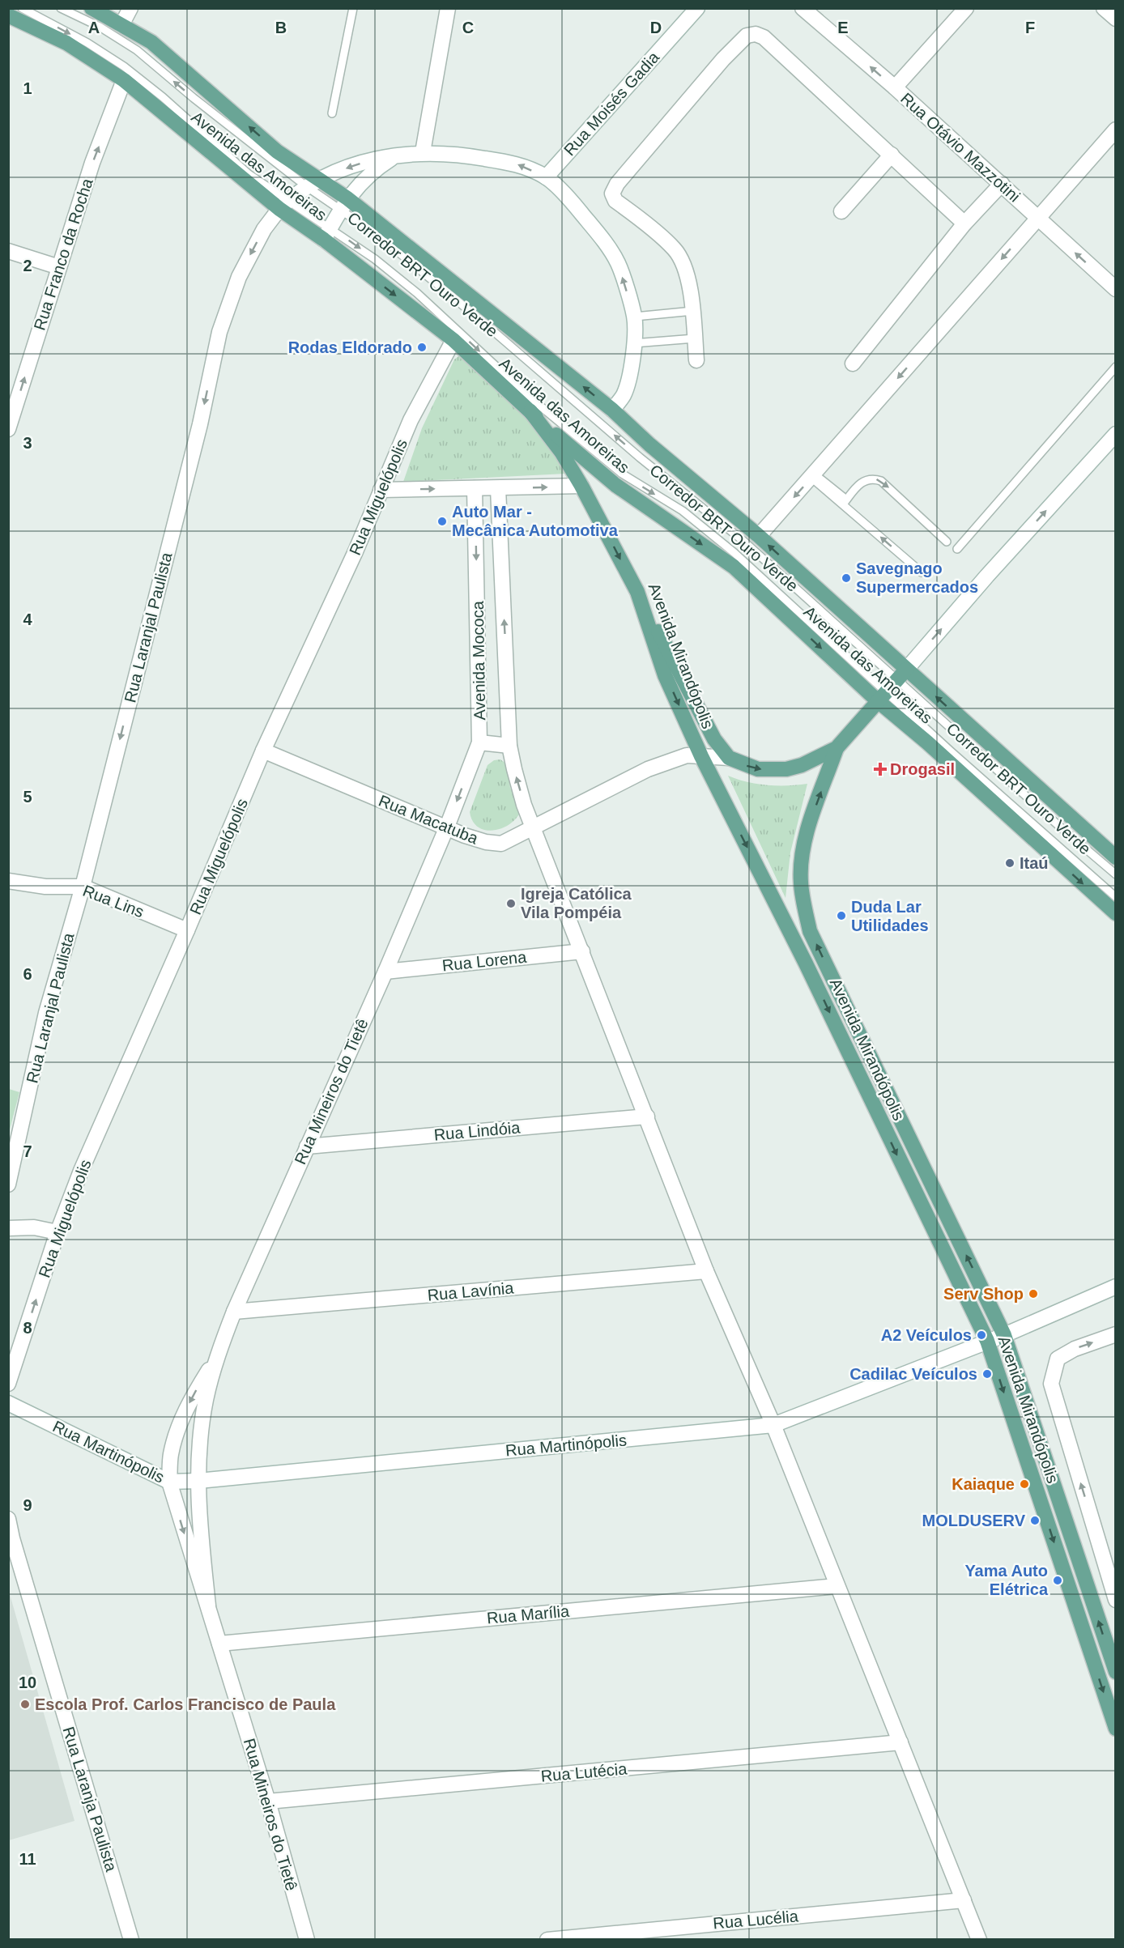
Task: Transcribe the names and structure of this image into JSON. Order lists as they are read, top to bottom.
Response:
{
  "streets": {
    "main road": ["Avenida das Amoreiras", "Avenida Mirandópolis"],
    "street": [
      "Rua Moisés Gadia",
      "Rua Otávio Mazzotini",
      "Rua Franco da Rocha",
      "Rua Miguelópolis",
      "Rua Laranjal Paulista",
      "Avenida Mococa",
      "Rua Macatuba",
      "Rua Lins",
      "Rua Lorena",
      "Rua Mineiros do Tietê",
      "Rua Lindóia",
      "Rua Lavínia",
      "Rua Martinópolis",
      "Rua Marília",
      "Rua Lutécia",
      "Rua Laranja Paulista",
      "Rua Lucélia"
    ],
    "lane": ["Corredor BRT Ouro Verde"]
  },
  "crossings": [
    ["Rua Moisés Gadia", "Rua Laranjal Paulista"],
    ["Avenida das Amoreiras", "Rua Franco da Rocha"],
    ["Avenida das Amoreiras", "Corredor BRT Ouro Verde"],
    ["Avenida das Amoreiras", "Rua Miguelópolis"],
    ["Avenida das Amoreiras", "Rua Laranjal Paulista"],
    ["Avenida das Amoreiras", "Avenida Mirandópolis"],
    ["Corredor BRT Ouro Verde", "Rua Laranjal Paulista"],
    ["Rua Miguelópolis", "Rua Macatuba"],
    ["Rua Miguelópolis", "Rua Lins"],
    ["Rua Laranjal Paulista", "Rua Lins"],
    ["Avenida Mirandópolis", "Rua Macatuba"],
    ["Avenida Mirandópolis", "Rua Martinópolis"],
    ["Avenida Mococa", "Rua Macatuba"],
    ["Avenida Mococa", "Rua Lorena"],
    ["Avenida Mococa", "Rua Mineiros do Tietê"],
    ["Avenida Mococa", "Rua Lindóia"],
    ["Avenida Mococa", "Rua Lavínia"],
    ["Avenida Mococa", "Rua Martinópolis"],
    ["Avenida Mococa", "Rua Marília"],
    ["Avenida Mococa", "Rua Lutécia"],
    ["Avenida Mococa", "Rua Lucélia"],
    ["Rua Macatuba", "Rua Mineiros do Tietê"],
    ["Rua Lorena", "Rua Mineiros do Tietê"],
    ["Rua Mineiros do Tietê", "Rua Lindóia"],
    ["Rua Mineiros do Tietê", "Rua Lavínia"],
    ["Rua Mineiros do Tietê", "Rua Martinópolis"],
    ["Rua Mineiros do Tietê", "Rua Marília"],
    ["Rua Mineiros do Tietê", "Rua Lutécia"]
  ],
  "one_way": ["Rua Otávio Mazzotini", "Rua Franco da Rocha"],
  "places": {
    "other": [
      "Rodas Eldorado",
      "Auto Mar - Mecânica Automotiva",
      "Savegnago Supermercados",
      "Itaú",
      "Igreja Católica Vila Pompéia",
      "Duda Lar Utilidades",
      "Serv Shop",
      "A2 Veículos",
      "Cadilac Veículos",
      "Kaiaque",
      "MOLDUSERV",
      "Yama Auto Elétrica",
      "Escola Prof. Carlos Francisco de Paula"
    ],
    "health": ["Drogasil"]
  },
  "grid": {
    "columns": [
      "A",
      "B",
      "C",
      "D",
      "E",
      "F"
    ],
    "rows": [
      "1",
      "2",
      "3",
      "4",
      "5",
      "6",
      "7",
      "8",
      "9",
      "10",
      "11"
    ]
  }
}
